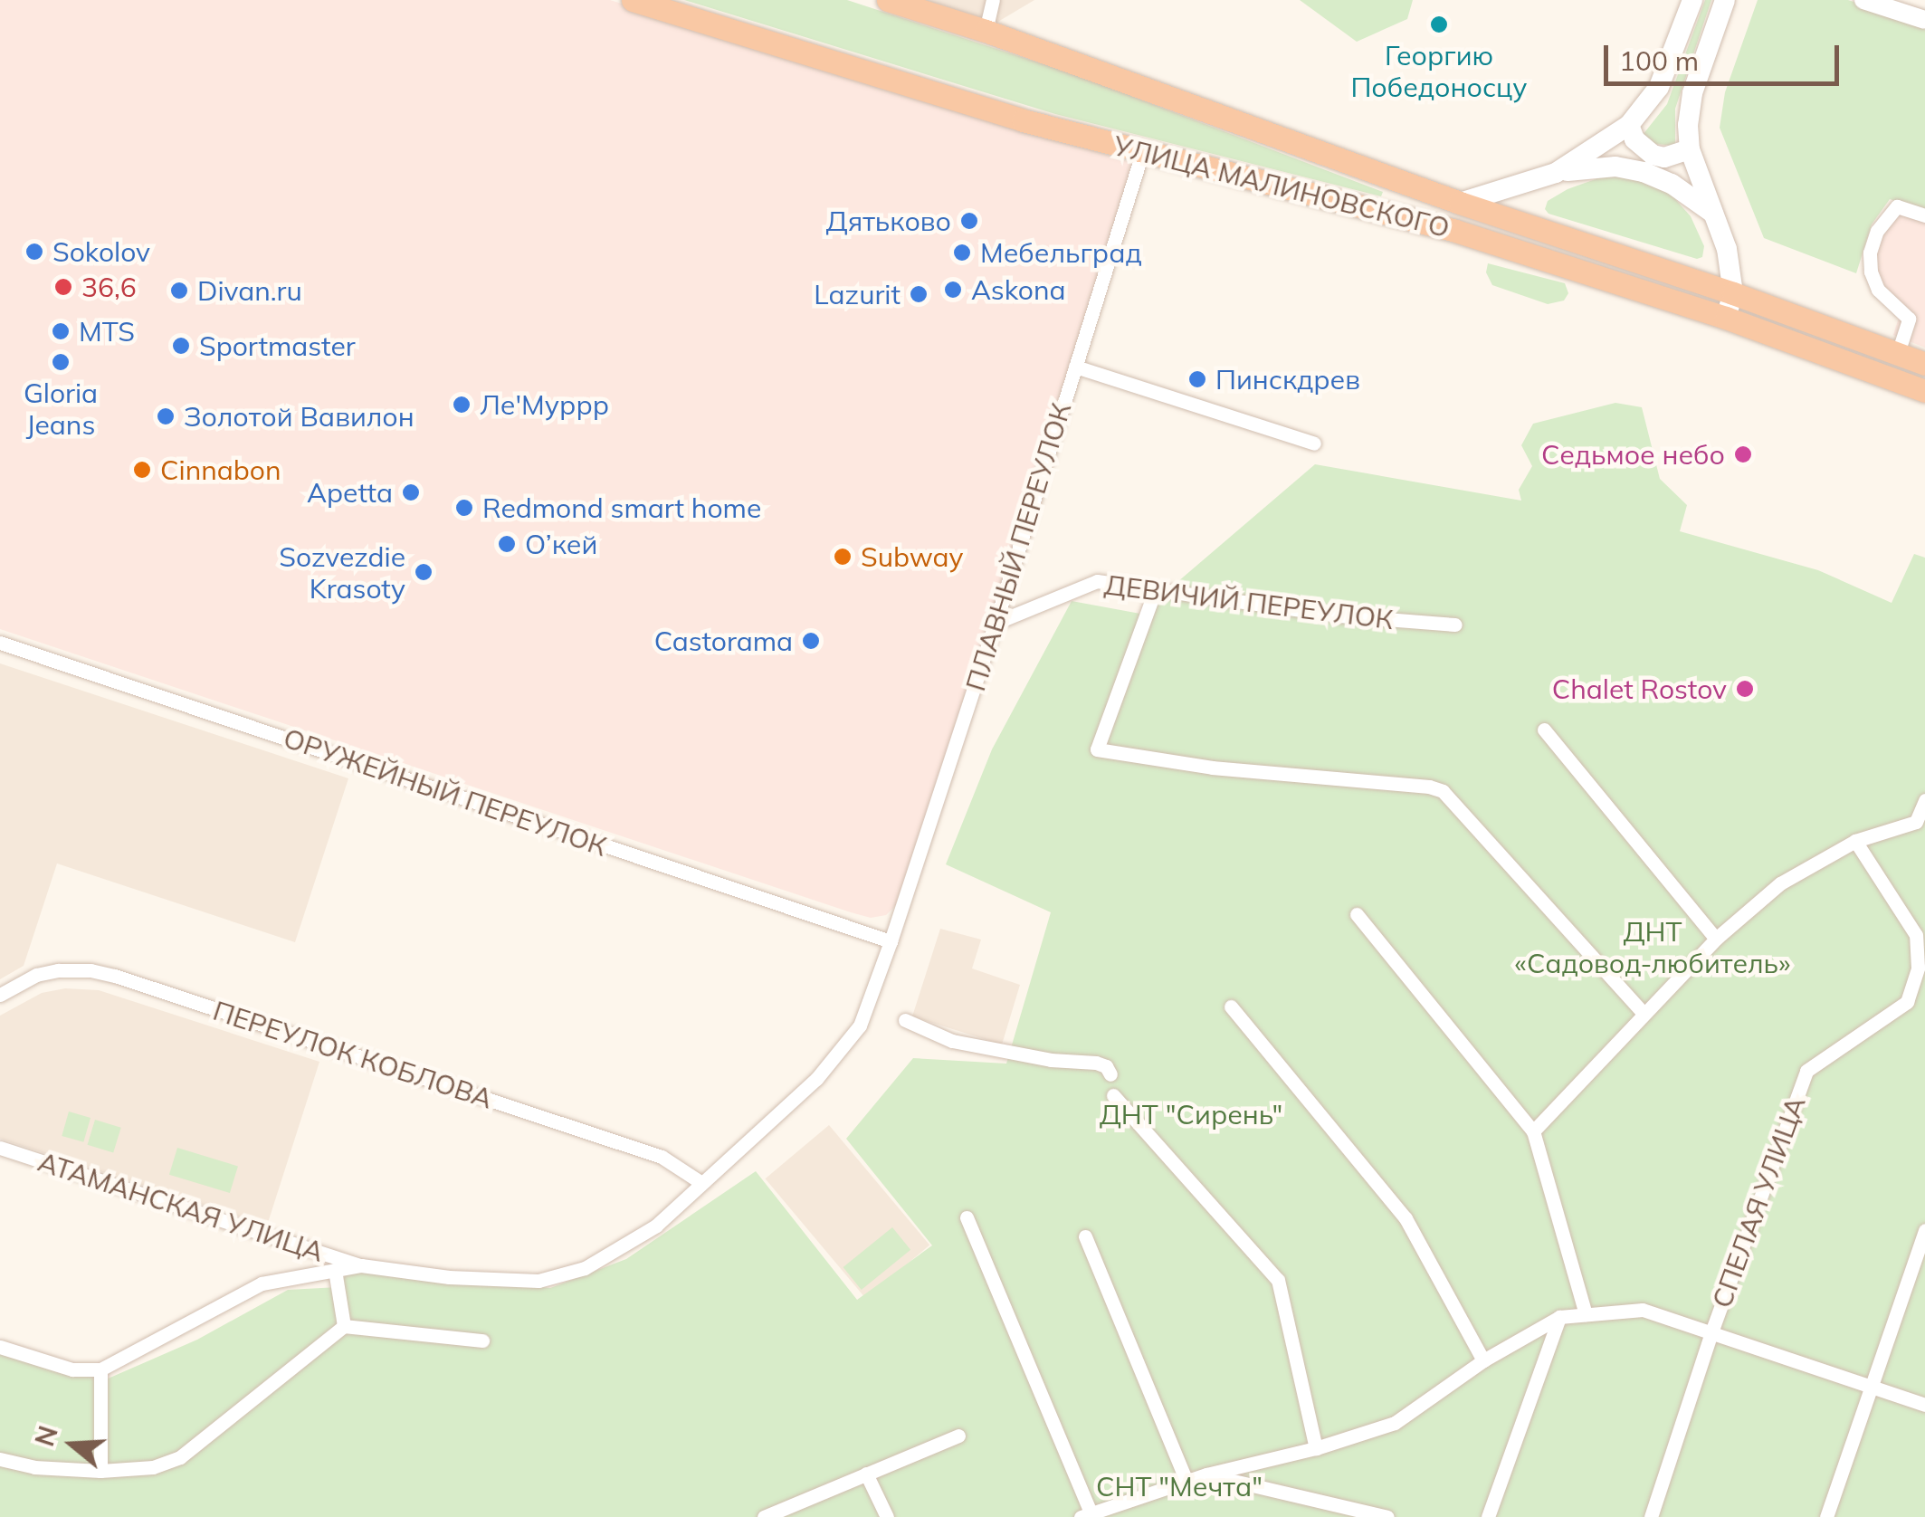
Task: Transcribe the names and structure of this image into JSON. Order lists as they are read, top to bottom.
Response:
{
  "streets": {
    "highway": ["УЛИЦА МАЛИНОВСКОГО"],
    "street": [
      "ПЛАВНЫЙ ПЕРЕУЛОК",
      "ДЕВИЧИЙ ПЕРЕУЛОК",
      "ОРУЖЕЙНЫЙ ПЕРЕУЛОК",
      "ПЕРЕУЛОК КОБЛОВА",
      "СПЕЛАЯ УЛИЦА",
      "АТАМАНСКАЯ УЛИЦА"
    ]
  },
  "crossings": [
    ["УЛИЦА МАЛИНОВСКОГО", "ПЛАВНЫЙ ПЕРЕУЛОК"],
    ["ПЛАВНЫЙ ПЕРЕУЛОК", "ДЕВИЧИЙ ПЕРЕУЛОК"],
    ["ПЛАВНЫЙ ПЕРЕУЛОК", "ОРУЖЕЙНЫЙ ПЕРЕУЛОК"],
    ["ПЛАВНЫЙ ПЕРЕУЛОК", "ПЕРЕУЛОК КОБЛОВА"],
    ["ПЛАВНЫЙ ПЕРЕУЛОК", "АТАМАНСКАЯ УЛИЦА"]
  ],
  "parks": ["ДНТ «Садовод-любитель»", "ДНТ \"Сирень\"", "СНТ \"Мечта\""],
  "places": [
    "Георгию Победоносцу",
    "Дятьково",
    "Sokolov",
    "Мебельград",
    "36,6",
    "Askona",
    "Divan.ru",
    "Lazurit",
    "MTS",
    "Sportmaster",
    "Gloria Jeans",
    "Пинскдрев",
    "Ле'Муррр",
    "Золотой Вавилон",
    "Седьмое небо",
    "Cinnabon",
    "Apetta",
    "Redmond smart home",
    "О’кей",
    "Subway",
    "Sozvezdie Krasoty",
    "Castorama",
    "Chalet Rostov"
  ],
  "scale_bar": "100 m",
  "north": "left"
}
